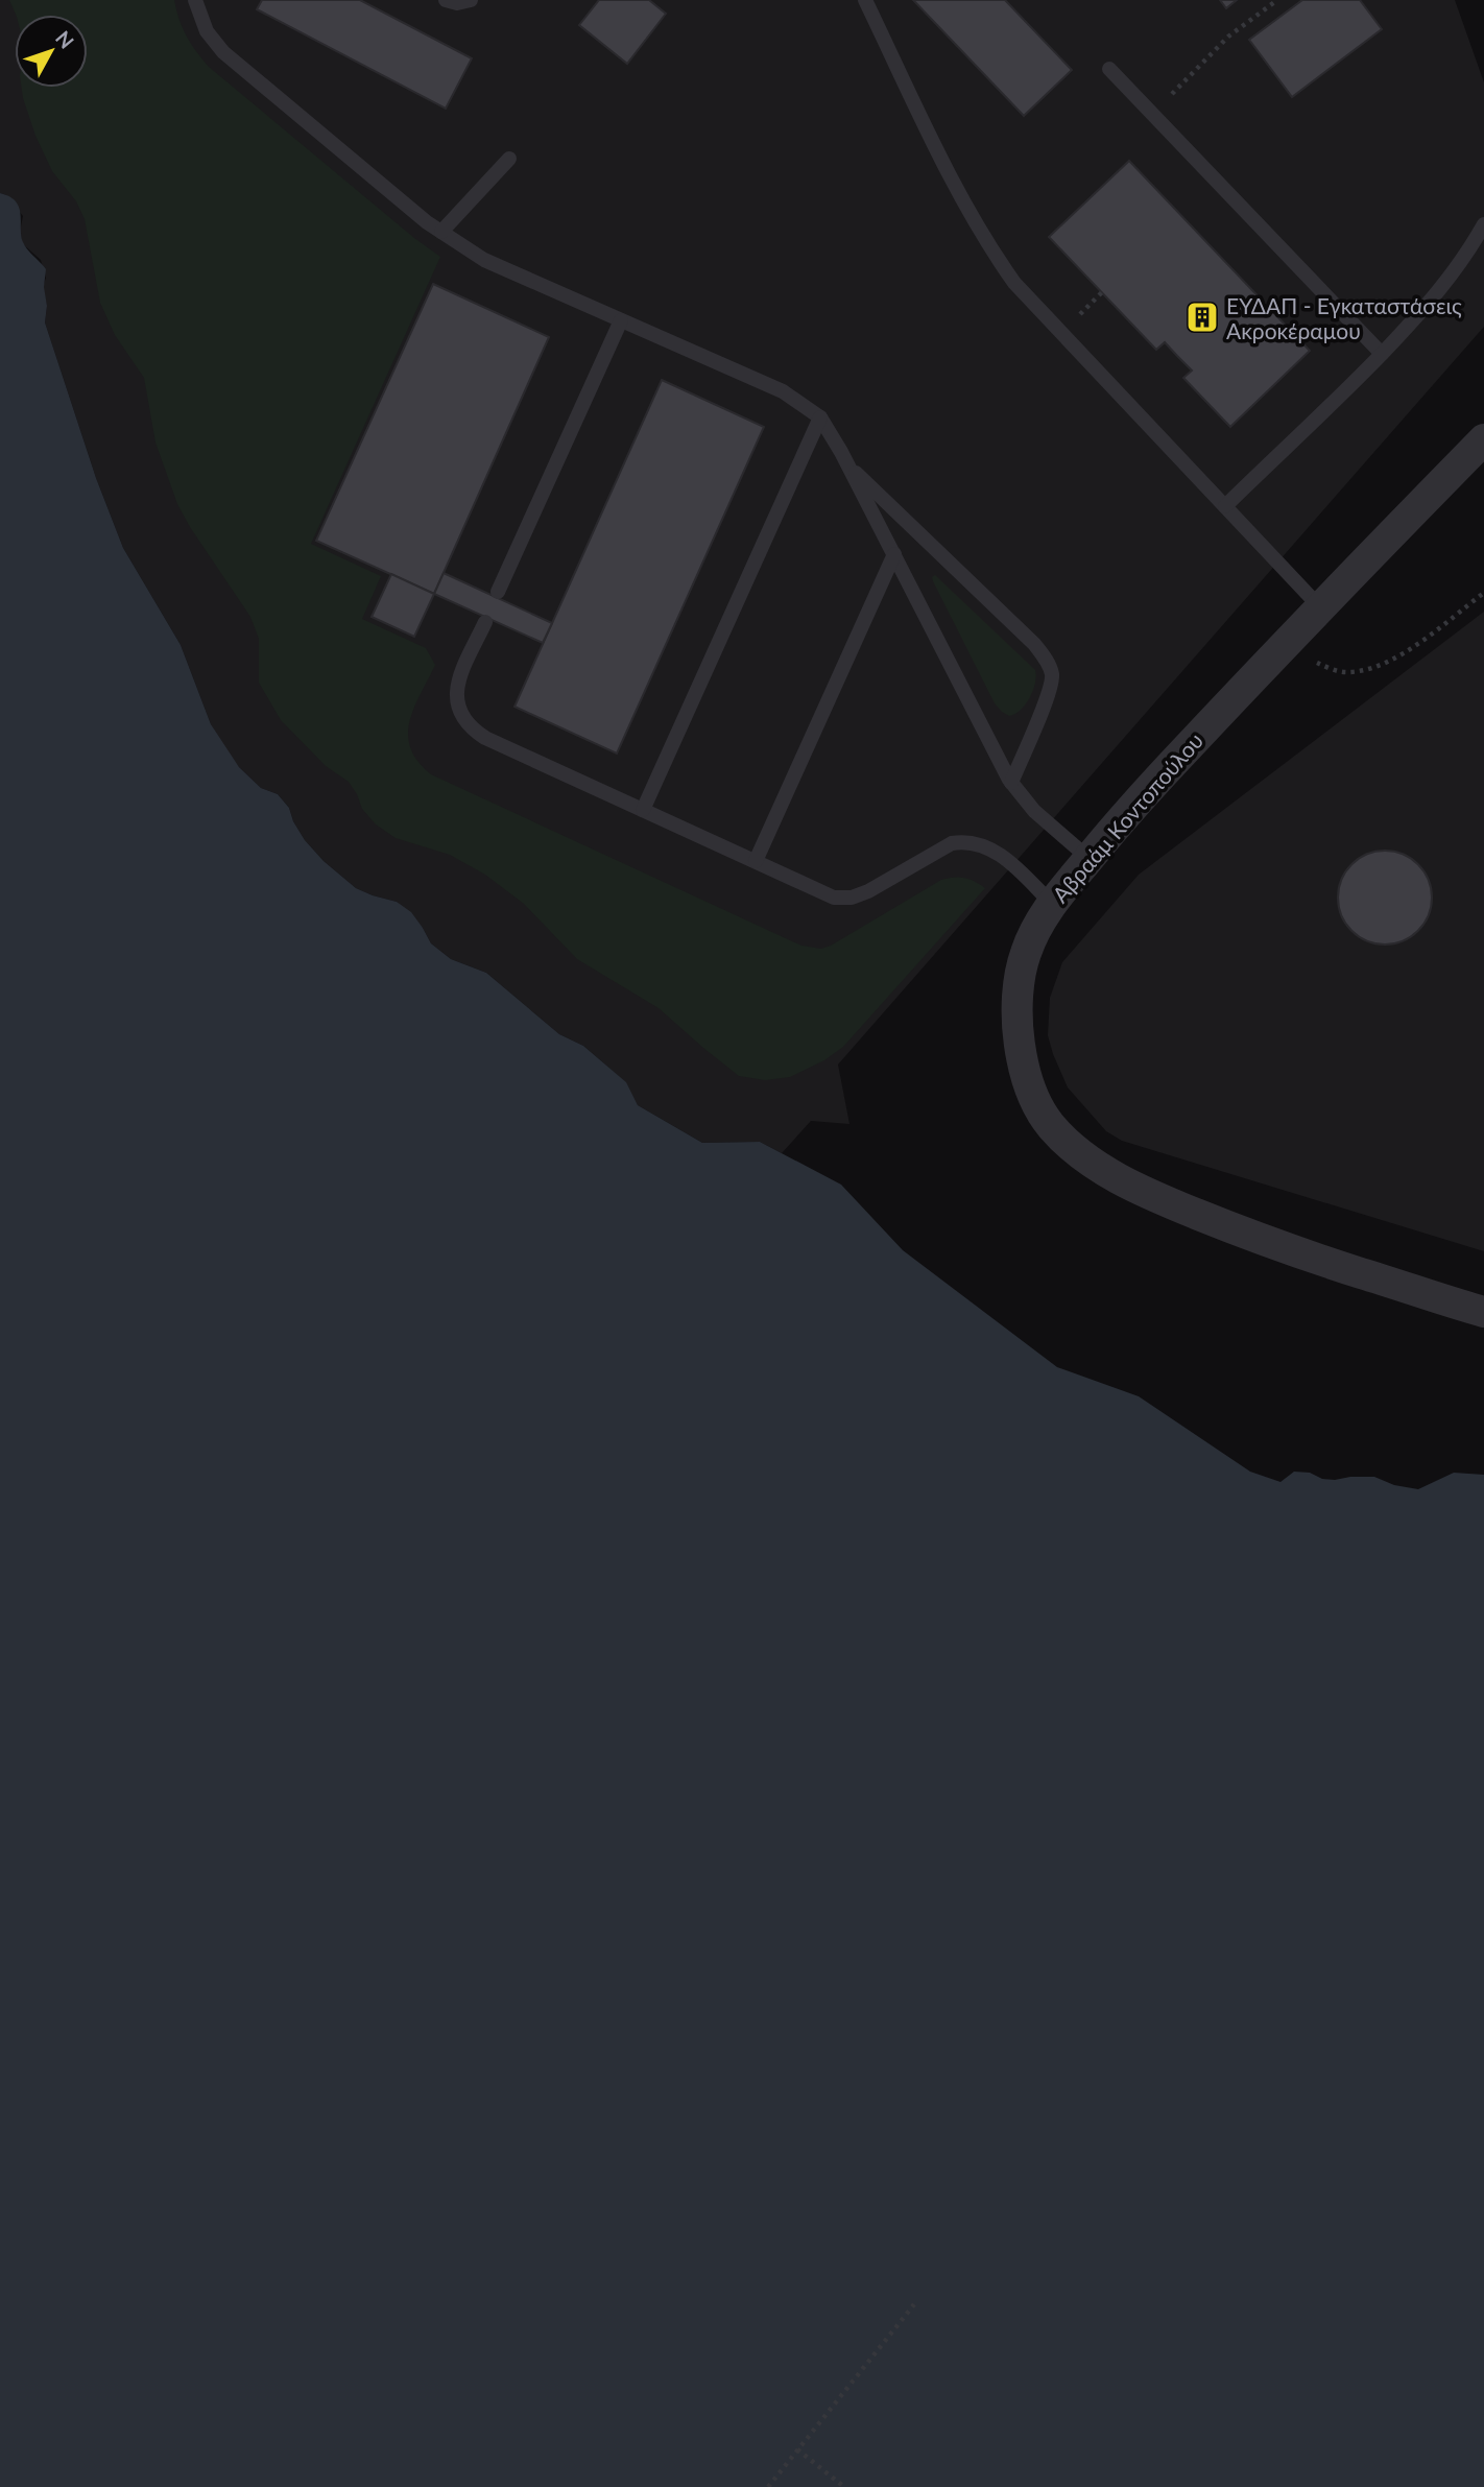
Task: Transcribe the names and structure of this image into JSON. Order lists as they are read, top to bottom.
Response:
{
  "streets": {
    "street": ["Αβραάμ Κοντοπούλου"]
  },
  "places": {
    "building": ["ΕΥΔΑΠ - Εγκαταστάσεις Ακροκέραμου"]
  },
  "north": "top right"
}
